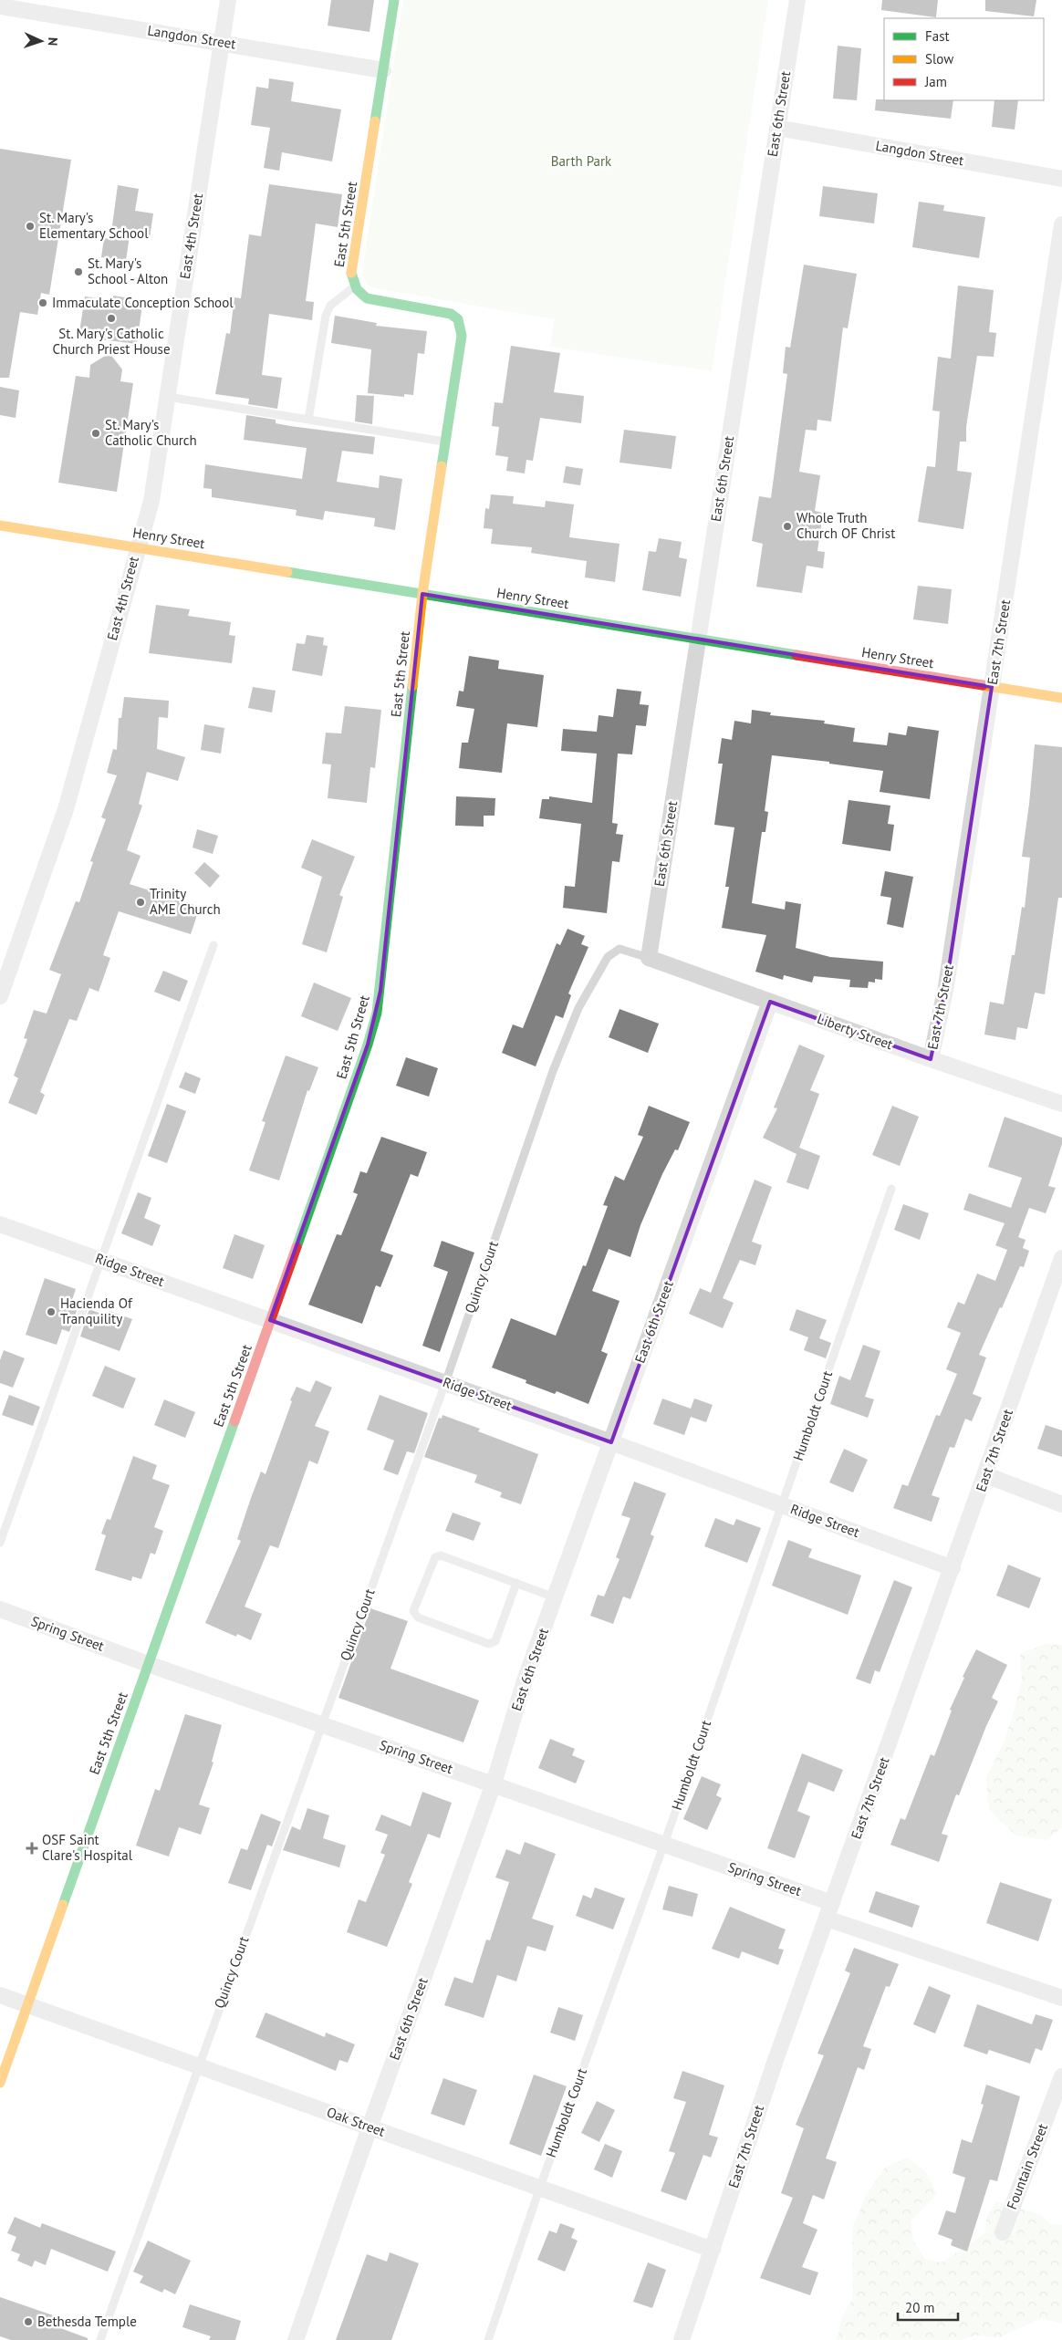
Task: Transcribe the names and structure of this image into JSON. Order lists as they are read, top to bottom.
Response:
{
  "streets": {
    "street": [
      "Langdon Street",
      "East 6th Street",
      "East 5th Street",
      "East 4th Street",
      "Henry Street",
      "East 7th Street",
      "Liberty Street",
      "Ridge Street",
      "Spring Street",
      "Oak Street",
      "Fountain Street"
    ],
    "lane": ["Quincy Court", "Humboldt Court"]
  },
  "crossings": [
    ["Langdon Street", "East 6th Street"],
    ["Langdon Street", "East 5th Street"],
    ["Langdon Street", "East 4th Street"],
    ["East 6th Street", "Henry Street"],
    ["East 6th Street", "Liberty Street"],
    ["East 6th Street", "Ridge Street"],
    ["East 6th Street", "Quincy Court"],
    ["East 6th Street", "Spring Street"],
    ["East 6th Street", "Oak Street"],
    ["East 5th Street", "Henry Street"],
    ["East 5th Street", "Ridge Street"],
    ["East 5th Street", "Spring Street"],
    ["East 5th Street", "Oak Street"],
    ["East 4th Street", "Henry Street"],
    ["Henry Street", "East 7th Street"],
    ["East 7th Street", "Liberty Street"],
    ["East 7th Street", "Ridge Street"],
    ["East 7th Street", "Spring Street"],
    ["East 7th Street", "Oak Street"],
    ["Liberty Street", "Quincy Court"],
    ["Ridge Street", "Quincy Court"],
    ["Ridge Street", "Humboldt Court"],
    ["Quincy Court", "Spring Street"],
    ["Quincy Court", "Oak Street"],
    ["Humboldt Court", "Spring Street"],
    ["Humboldt Court", "Oak Street"]
  ],
  "parks": ["Barth Park"],
  "places": {
    "other": [
      "St. Mary's Elementary School",
      "St. Mary's School - Alton",
      "Immaculate Conception School",
      "St. Mary's Catholic Church Priest House",
      "St. Mary's Catholic Church",
      "Whole Truth Church OF Christ",
      "Trinity AME Church",
      "Hacienda Of Tranquility",
      "Bethesda Temple"
    ],
    "health": ["OSF Saint Clare's Hospital"]
  },
  "legend": ["Fast", "Slow", "Jam"],
  "scale_bar": "20 m",
  "north": "right"
}
